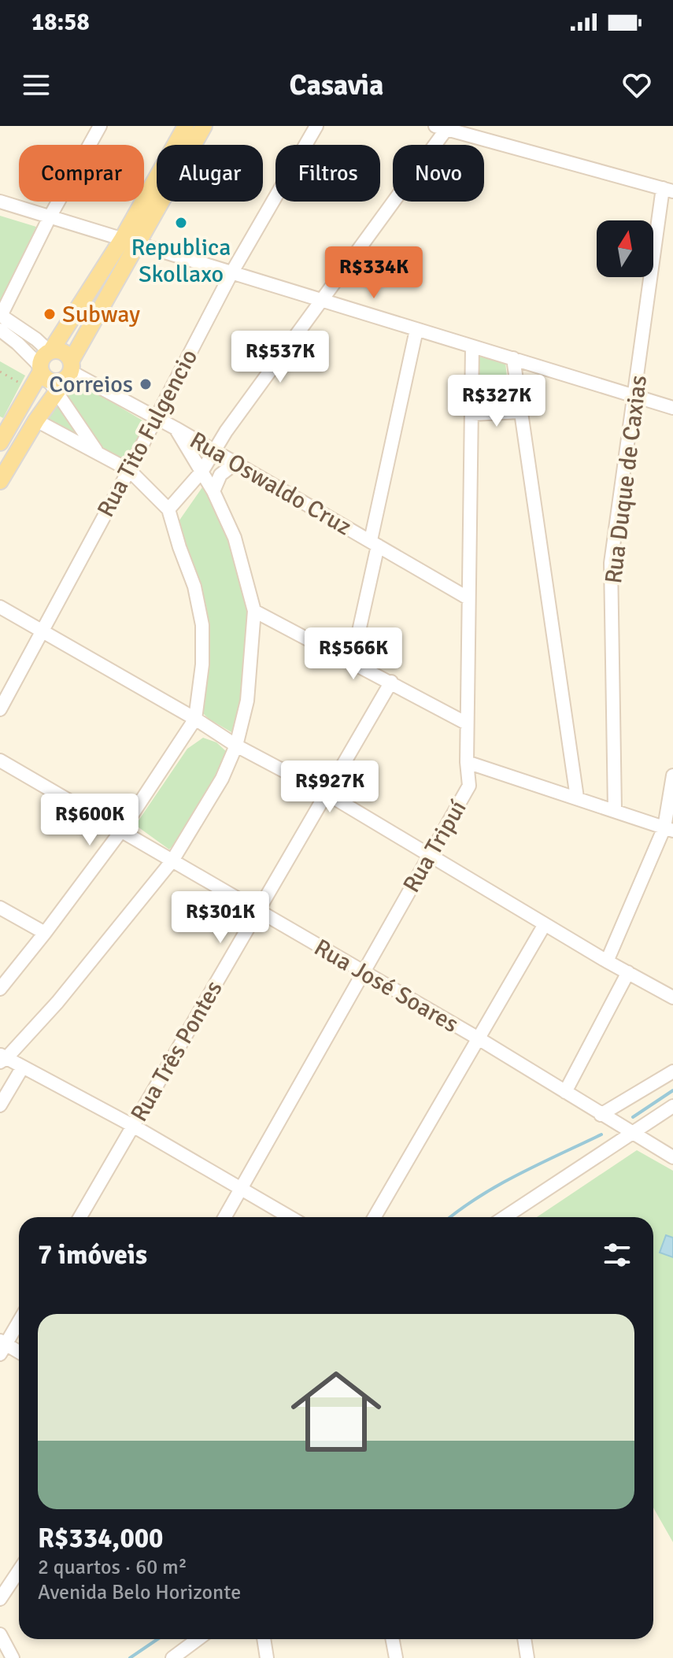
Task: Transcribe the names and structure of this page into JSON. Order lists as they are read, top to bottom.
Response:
{
  "streets": {
    "street": [
      "Rua Tito Fulgencio",
      "Rua Duque de Caxias",
      "Rua Oswaldo Cruz",
      "Rua Tripuí",
      "Rua José Soares",
      "Rua Três Pontes"
    ]
  },
  "crossings": [
    ["Rua Tito Fulgencio", "Rua Oswaldo Cruz"],
    ["Rua Oswaldo Cruz", "Rua Tripuí"],
    ["Rua Tripuí", "Rua José Soares"],
    ["Rua José Soares", "Rua Três Pontes"]
  ],
  "places": ["Republica Skollaxo", "Subway", "Correios"],
  "north": "top",
  "page": {
    "status": "18:58",
    "header": "Casavia",
    "chip": [
      "Comprar",
      "Alugar",
      "Filtros",
      "Novo"
    ],
    "price": [
      "R$334K",
      "R$537K",
      "R$327K",
      "R$566K",
      "R$927K",
      "R$600K",
      "R$301K"
    ],
    "heading": "7 imóveis",
    "list": [
      {
        "name": "R$334,000",
        "note": "2 quartos · 60 m² · Avenida Belo Horizonte"
      }
    ]
  }
}
